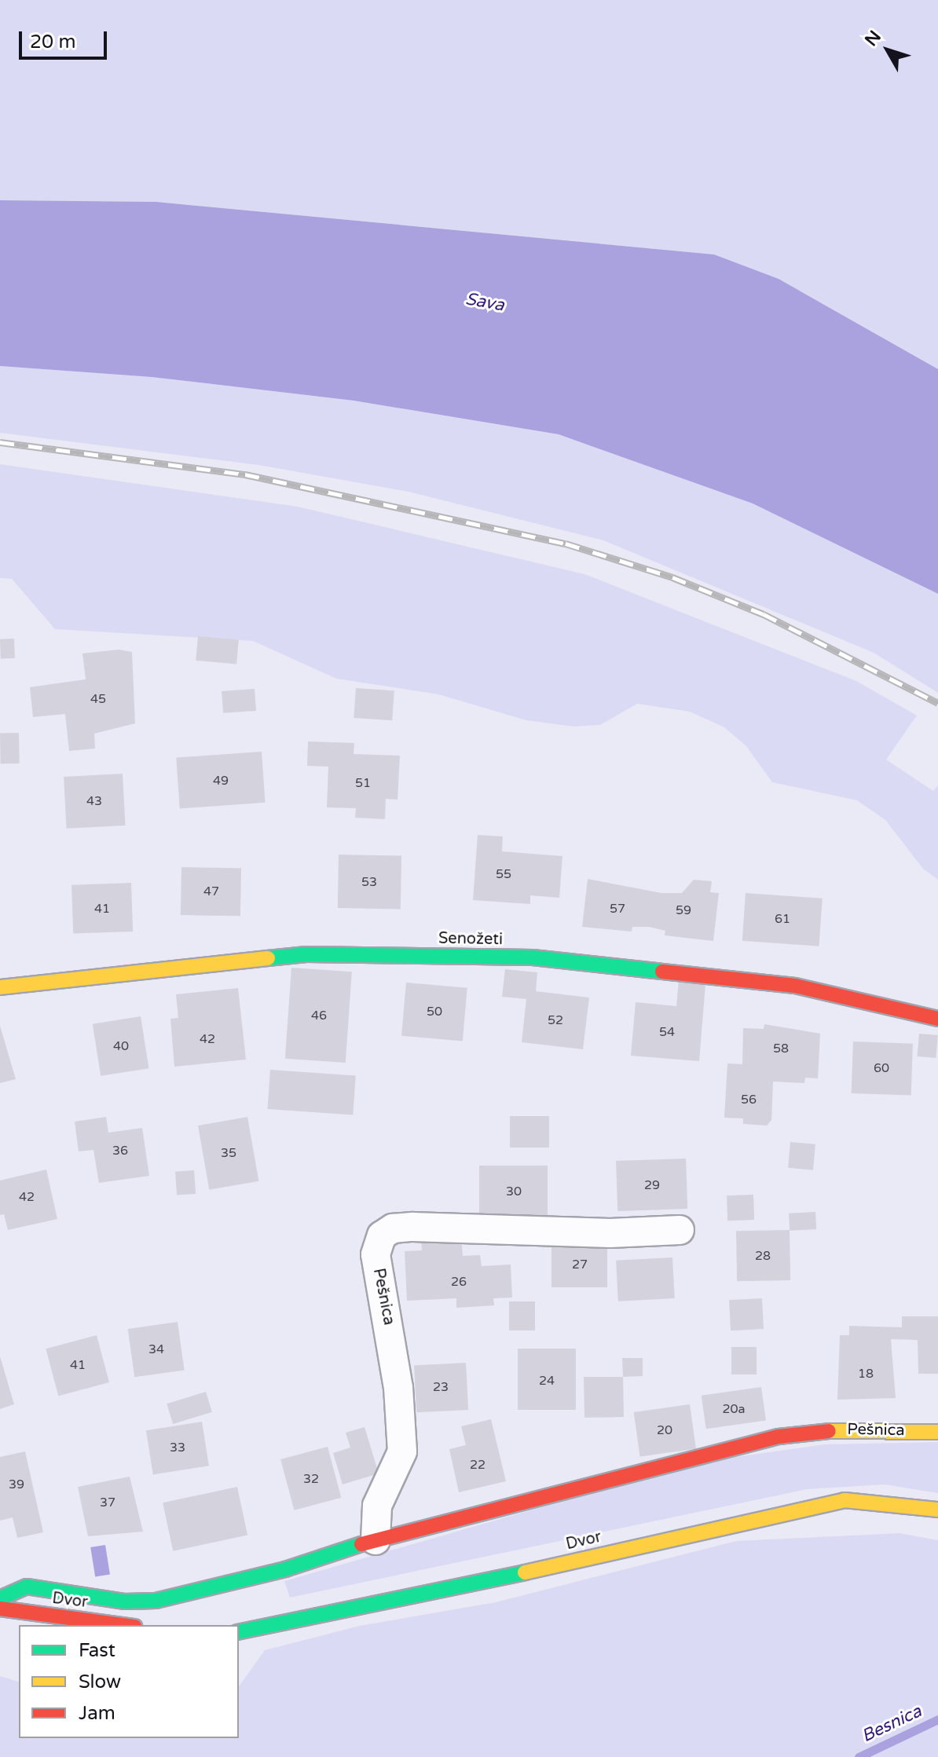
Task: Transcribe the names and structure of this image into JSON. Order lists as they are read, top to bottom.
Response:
{
  "streets": {
    "street": ["Senožeti", "Pešnica", "Dvor"]
  },
  "water": ["Sava", "Besnica"],
  "house_numbers": [
    "45",
    "49",
    "51",
    "43",
    "55",
    "53",
    "47",
    "41",
    "57",
    "59",
    "61",
    "50",
    "46",
    "52",
    "54",
    "42",
    "40",
    "58",
    "60",
    "56",
    "36",
    "35",
    "29",
    "30",
    "42",
    "28",
    "27",
    "26",
    "34",
    "41",
    "18",
    "24",
    "23",
    "20a",
    "20",
    "33",
    "22",
    "32",
    "39",
    "37"
  ],
  "legend": ["Fast", "Slow", "Jam"],
  "scale_bar": "20 m",
  "north": "top left"
}
